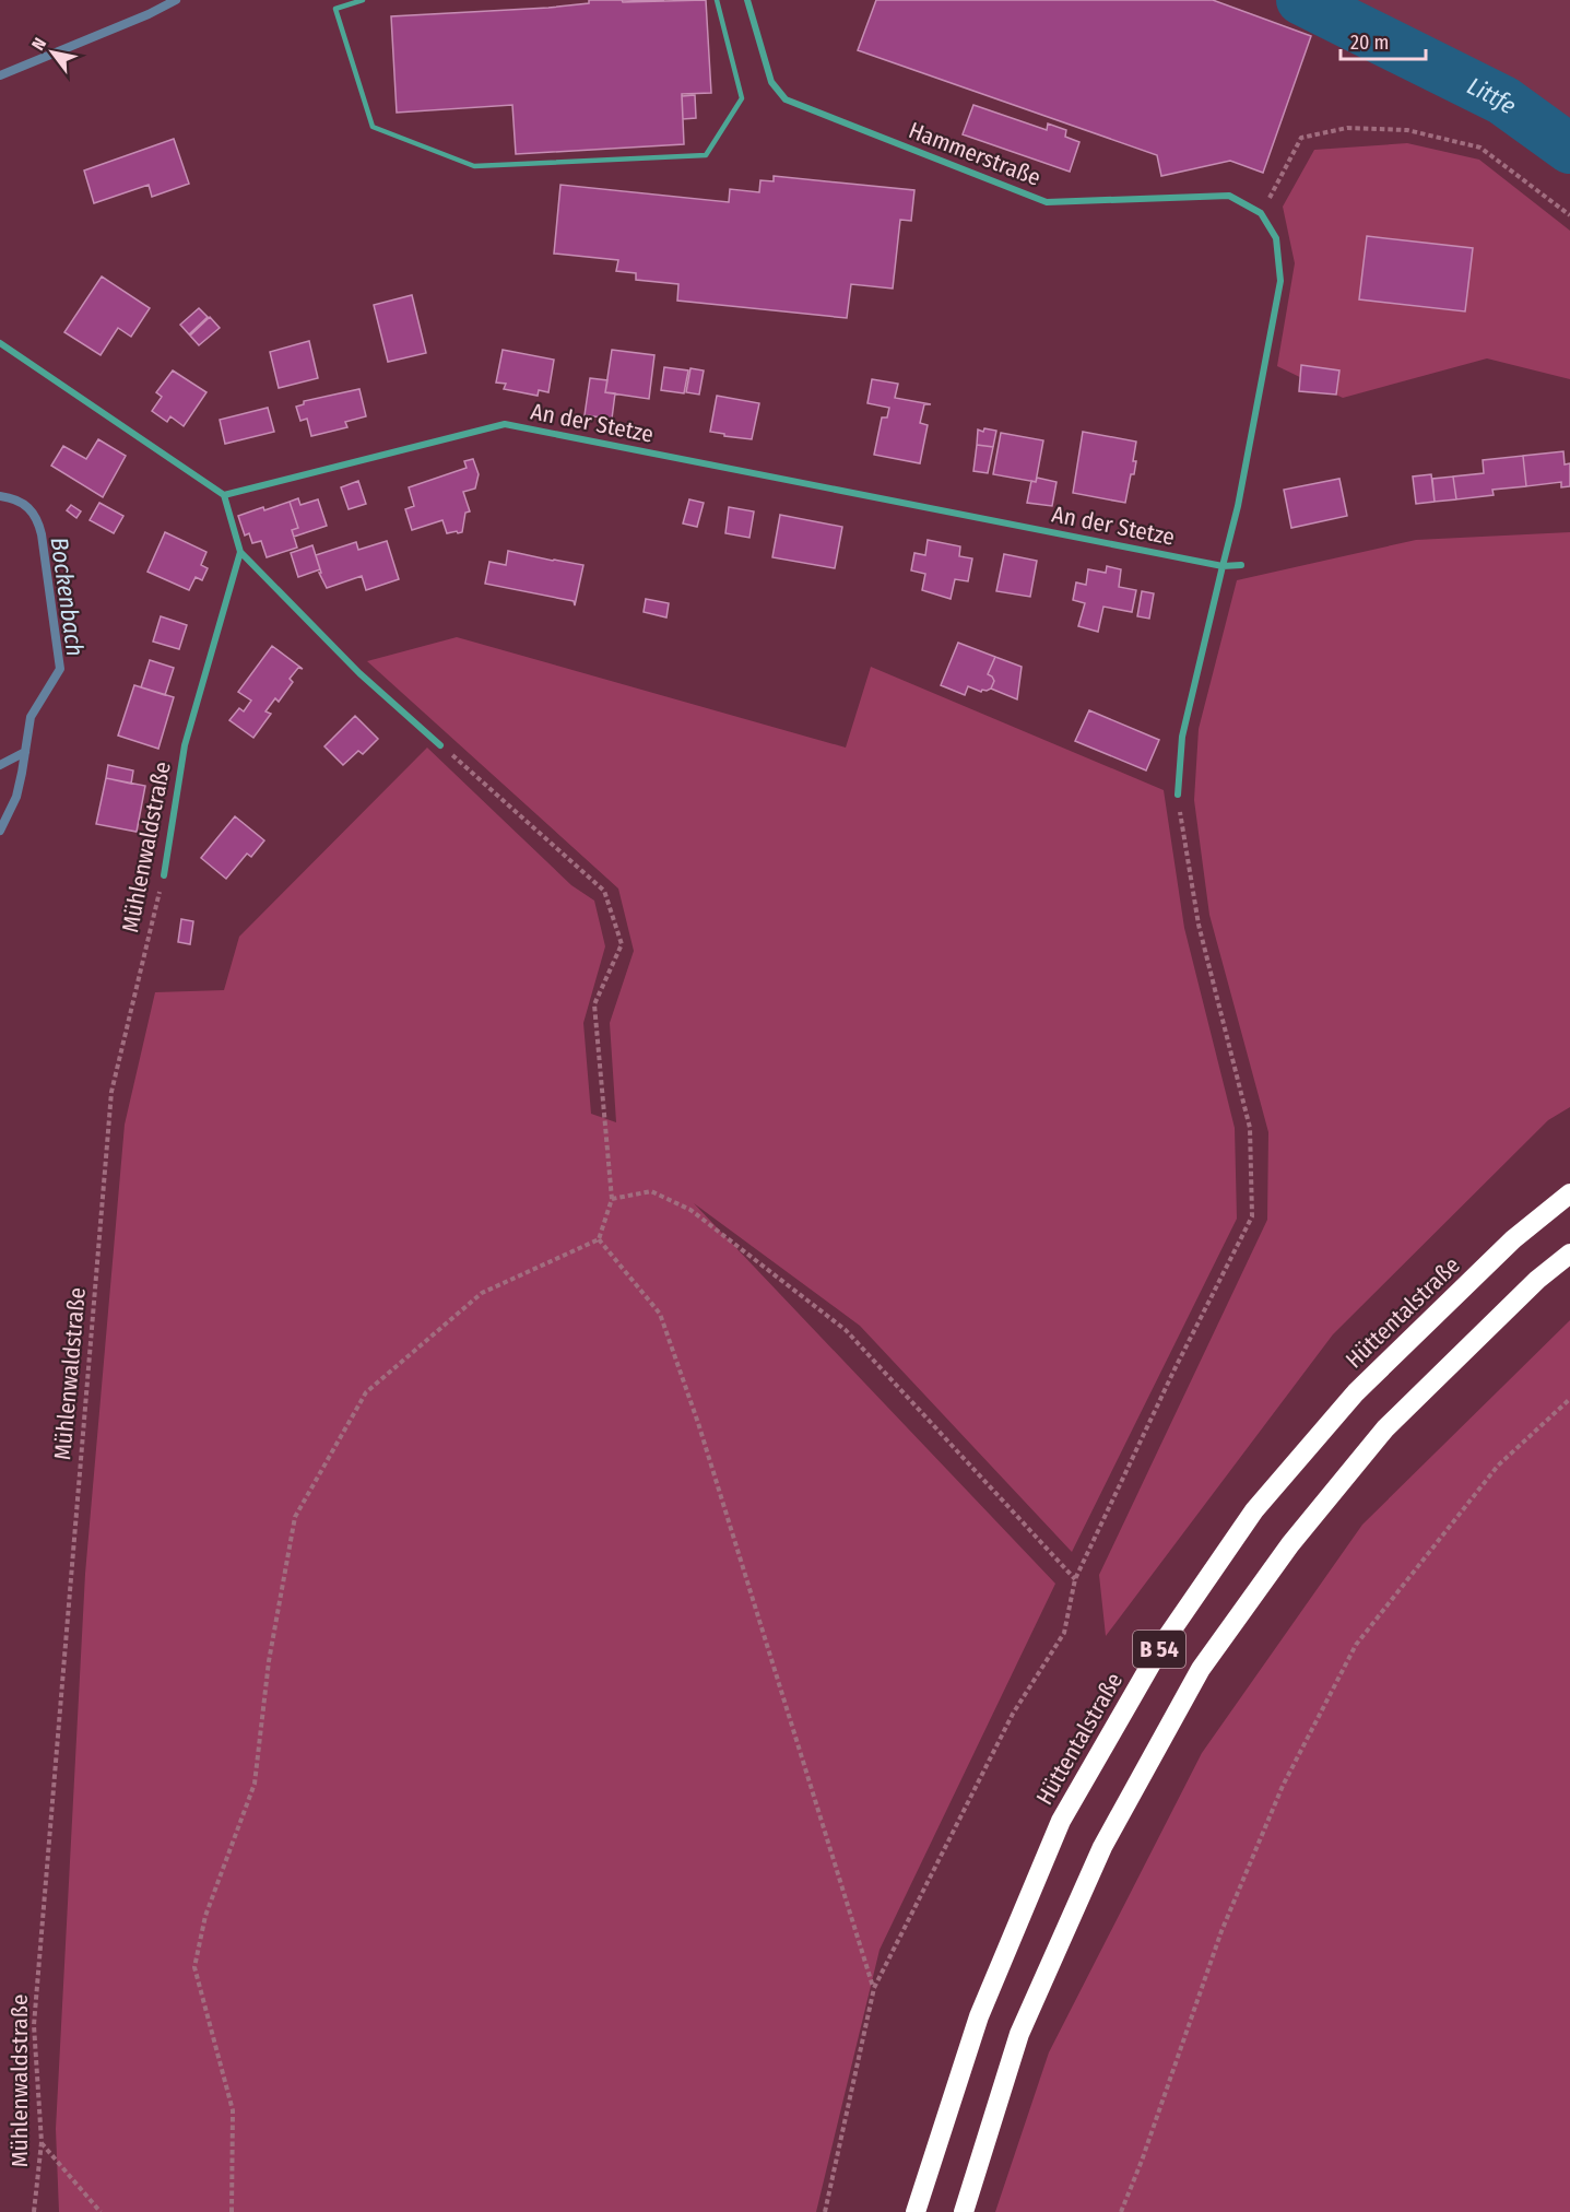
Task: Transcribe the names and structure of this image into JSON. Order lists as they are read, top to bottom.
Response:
{
  "streets": {
    "highway": ["Hüttentalstraße", "B 54"],
    "street": ["Hammerstraße", "An der Stetze", "Mühlenwaldstraße"]
  },
  "water": ["Littfe", "Bockenbach"],
  "scale_bar": "20 m",
  "north": "top left"
}
